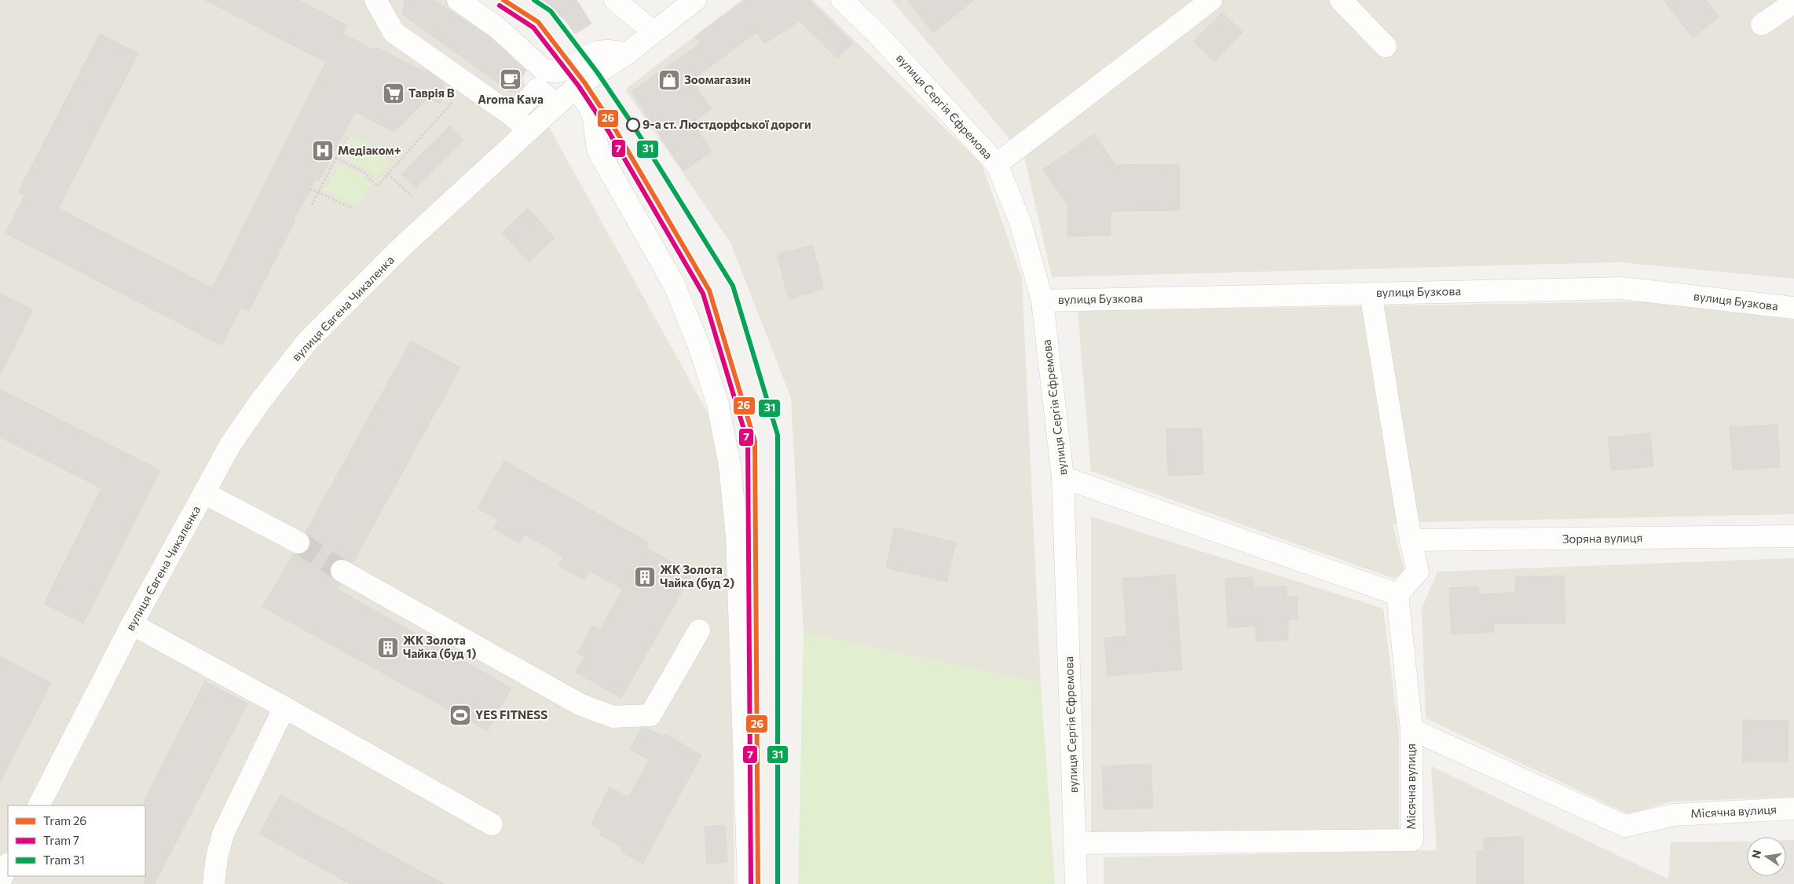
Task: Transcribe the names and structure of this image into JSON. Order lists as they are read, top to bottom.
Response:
{
  "streets": {
    "street": [
      "вулиця Сергія Єфремова",
      "вулиця Бузкова",
      "вулиця Євгена Чикаленка",
      "Зоряна вулиця",
      "Місячна вулиця"
    ]
  },
  "crossings": [
    ["вулиця Сергія Єфремова", "вулиця Бузкова"],
    ["вулиця Сергія Єфремова", "Місячна вулиця"]
  ],
  "places": {
    "cafe": ["Aroma Kava"],
    "shop": ["Зоомагазин"],
    "supermarket": ["Таврія В"],
    "other": ["9-а ст. Люстдорфської дороги"],
    "hospital": ["Медіаком+"],
    "building": ["ЖК Золота Чайка (буд 2)", "ЖК Золота Чайка (буд 1)"],
    "sports": ["YES FITNESS"]
  },
  "lines": ["tram line 26", "tram line 31", "tram line 7"],
  "legend": ["Tram 26", "Tram 7", "Tram 31"],
  "north": "left"
}
